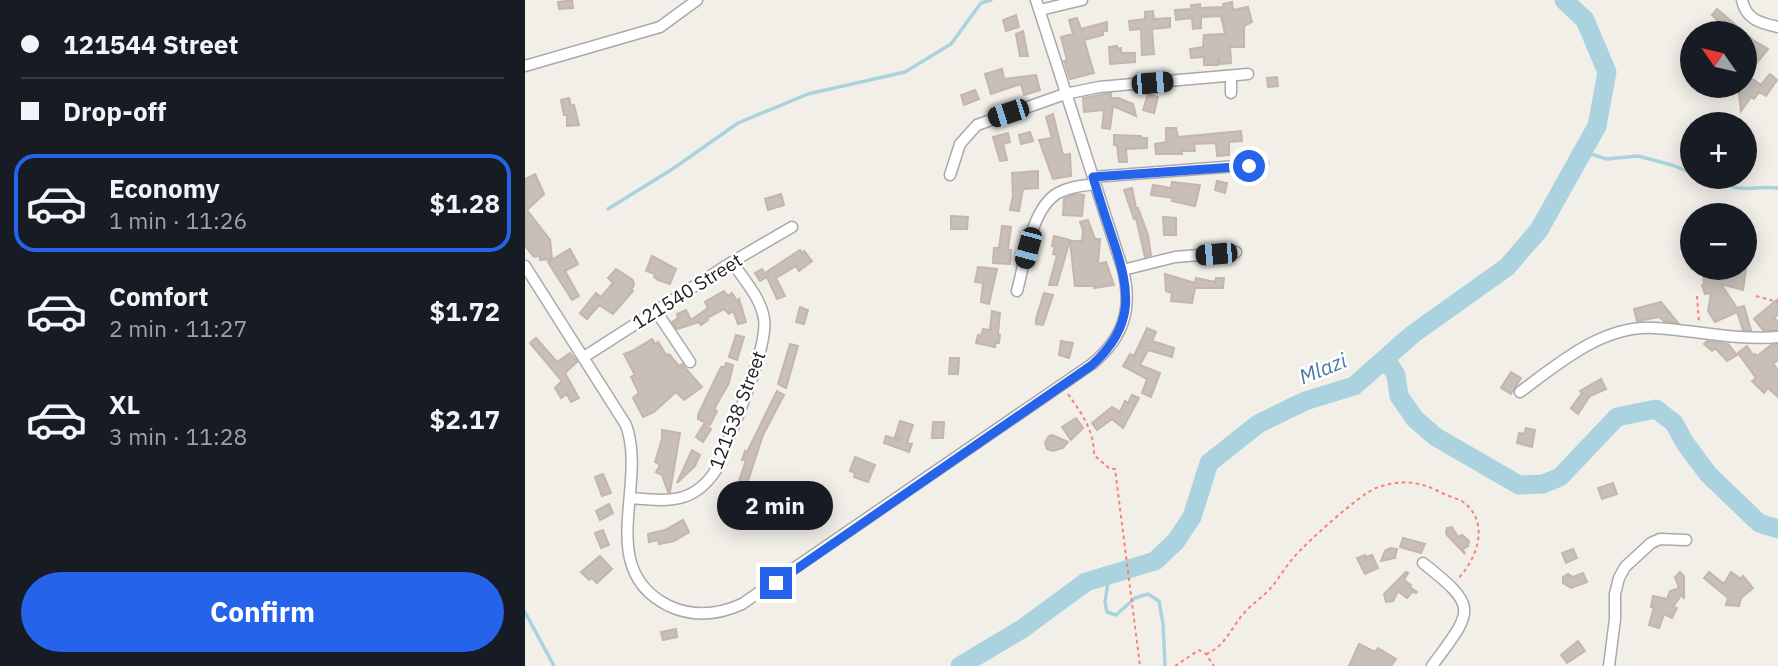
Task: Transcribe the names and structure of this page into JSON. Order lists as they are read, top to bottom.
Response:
{
  "streets": {
    "street": ["121540 Street", "121538 Street"]
  },
  "crossings": [
    ["121540 Street", "121538 Street"]
  ],
  "water": ["Mlazi"],
  "north": "top left",
  "page": {
    "banner": ["121544 Street", "Drop-off"],
    "map_buttons": ["+", "−"],
    "list": [
      {
        "name": "Economy",
        "note": "1 min · 11:26",
        "value": "$1.28"
      },
      {
        "name": "Comfort",
        "note": "2 min · 11:27",
        "value": "$1.72"
      },
      {
        "name": "XL",
        "note": "3 min · 11:28",
        "value": "$2.17"
      }
    ],
    "bubble": "2 min",
    "buttons": "Confirm"
  }
}
